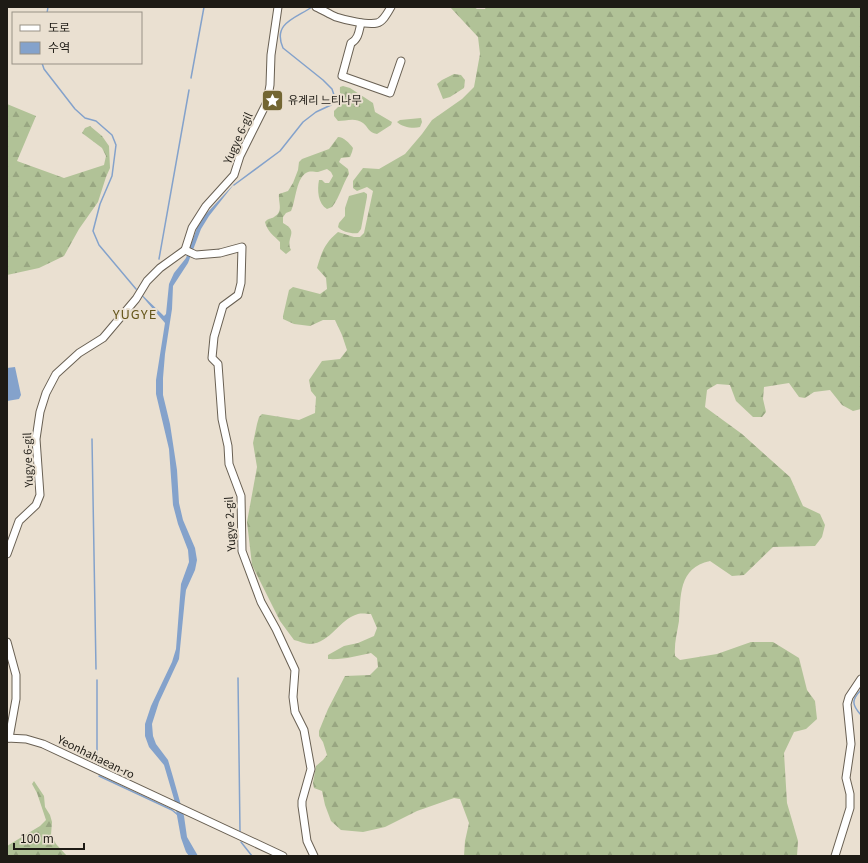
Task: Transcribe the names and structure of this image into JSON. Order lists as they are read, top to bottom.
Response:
{
  "streets": {
    "street": ["Yugye 6-gil", "Yugye 2-gil", "Yeonhahaean-ro"]
  },
  "crossings": [
    ["Yugye 6-gil", "Yugye 2-gil"]
  ],
  "districts": ["YUGYE"],
  "places": {
    "place": ["유계리 느티나무"]
  },
  "legend": ["도로", "수역"],
  "scale_bar": "100 m"
}
